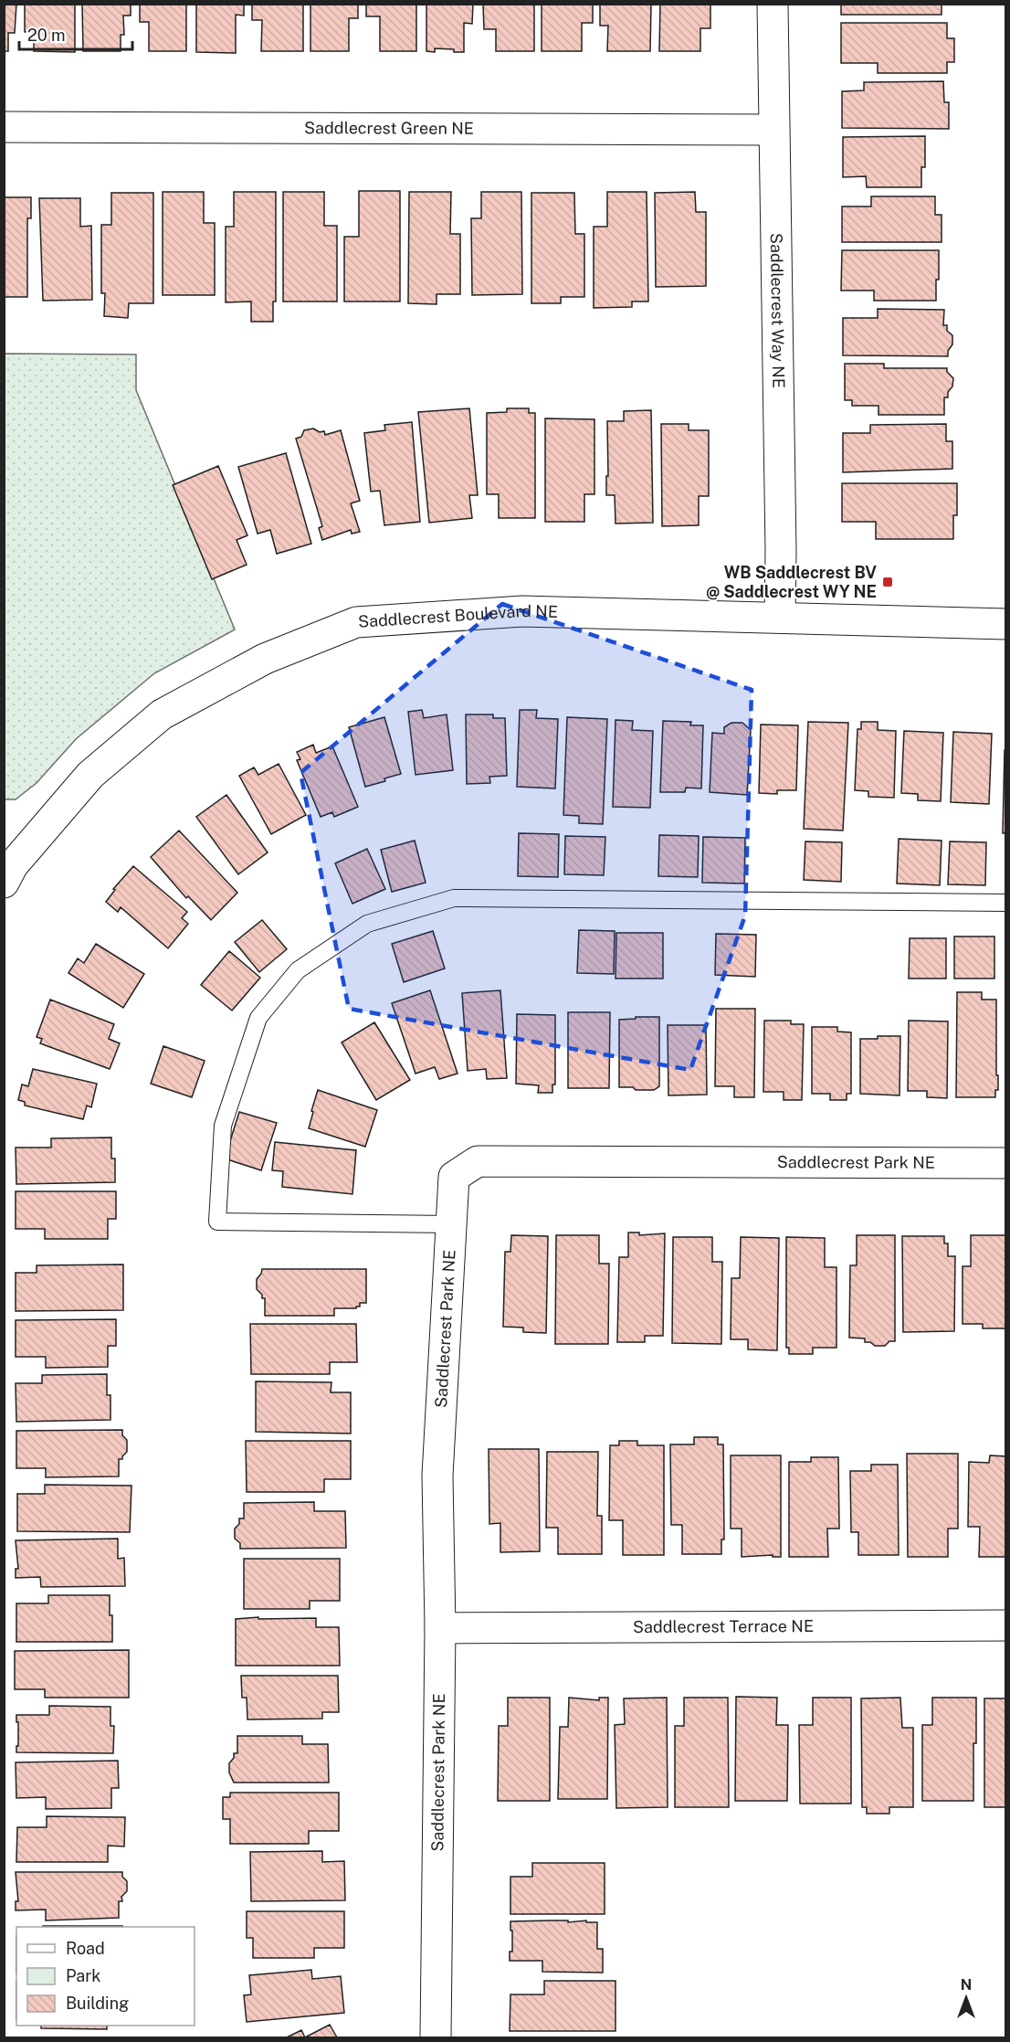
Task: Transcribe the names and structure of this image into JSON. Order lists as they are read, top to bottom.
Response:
{
  "streets": {
    "street": [
      "Saddlecrest Green NE",
      "Saddlecrest Way NE",
      "Saddlecrest Boulevard NE",
      "Saddlecrest Park NE",
      "Saddlecrest Terrace NE"
    ]
  },
  "crossings": [
    ["Saddlecrest Green NE", "Saddlecrest Way NE"],
    ["Saddlecrest Way NE", "Saddlecrest Boulevard NE"],
    ["Saddlecrest Park NE", "Saddlecrest Terrace NE"]
  ],
  "places": {
    "transit": ["WB Saddlecrest BV @ Saddlecrest WY NE"]
  },
  "legend": ["Road", "Park", "Building"],
  "scale_bar": "20 m",
  "north": "top"
}
